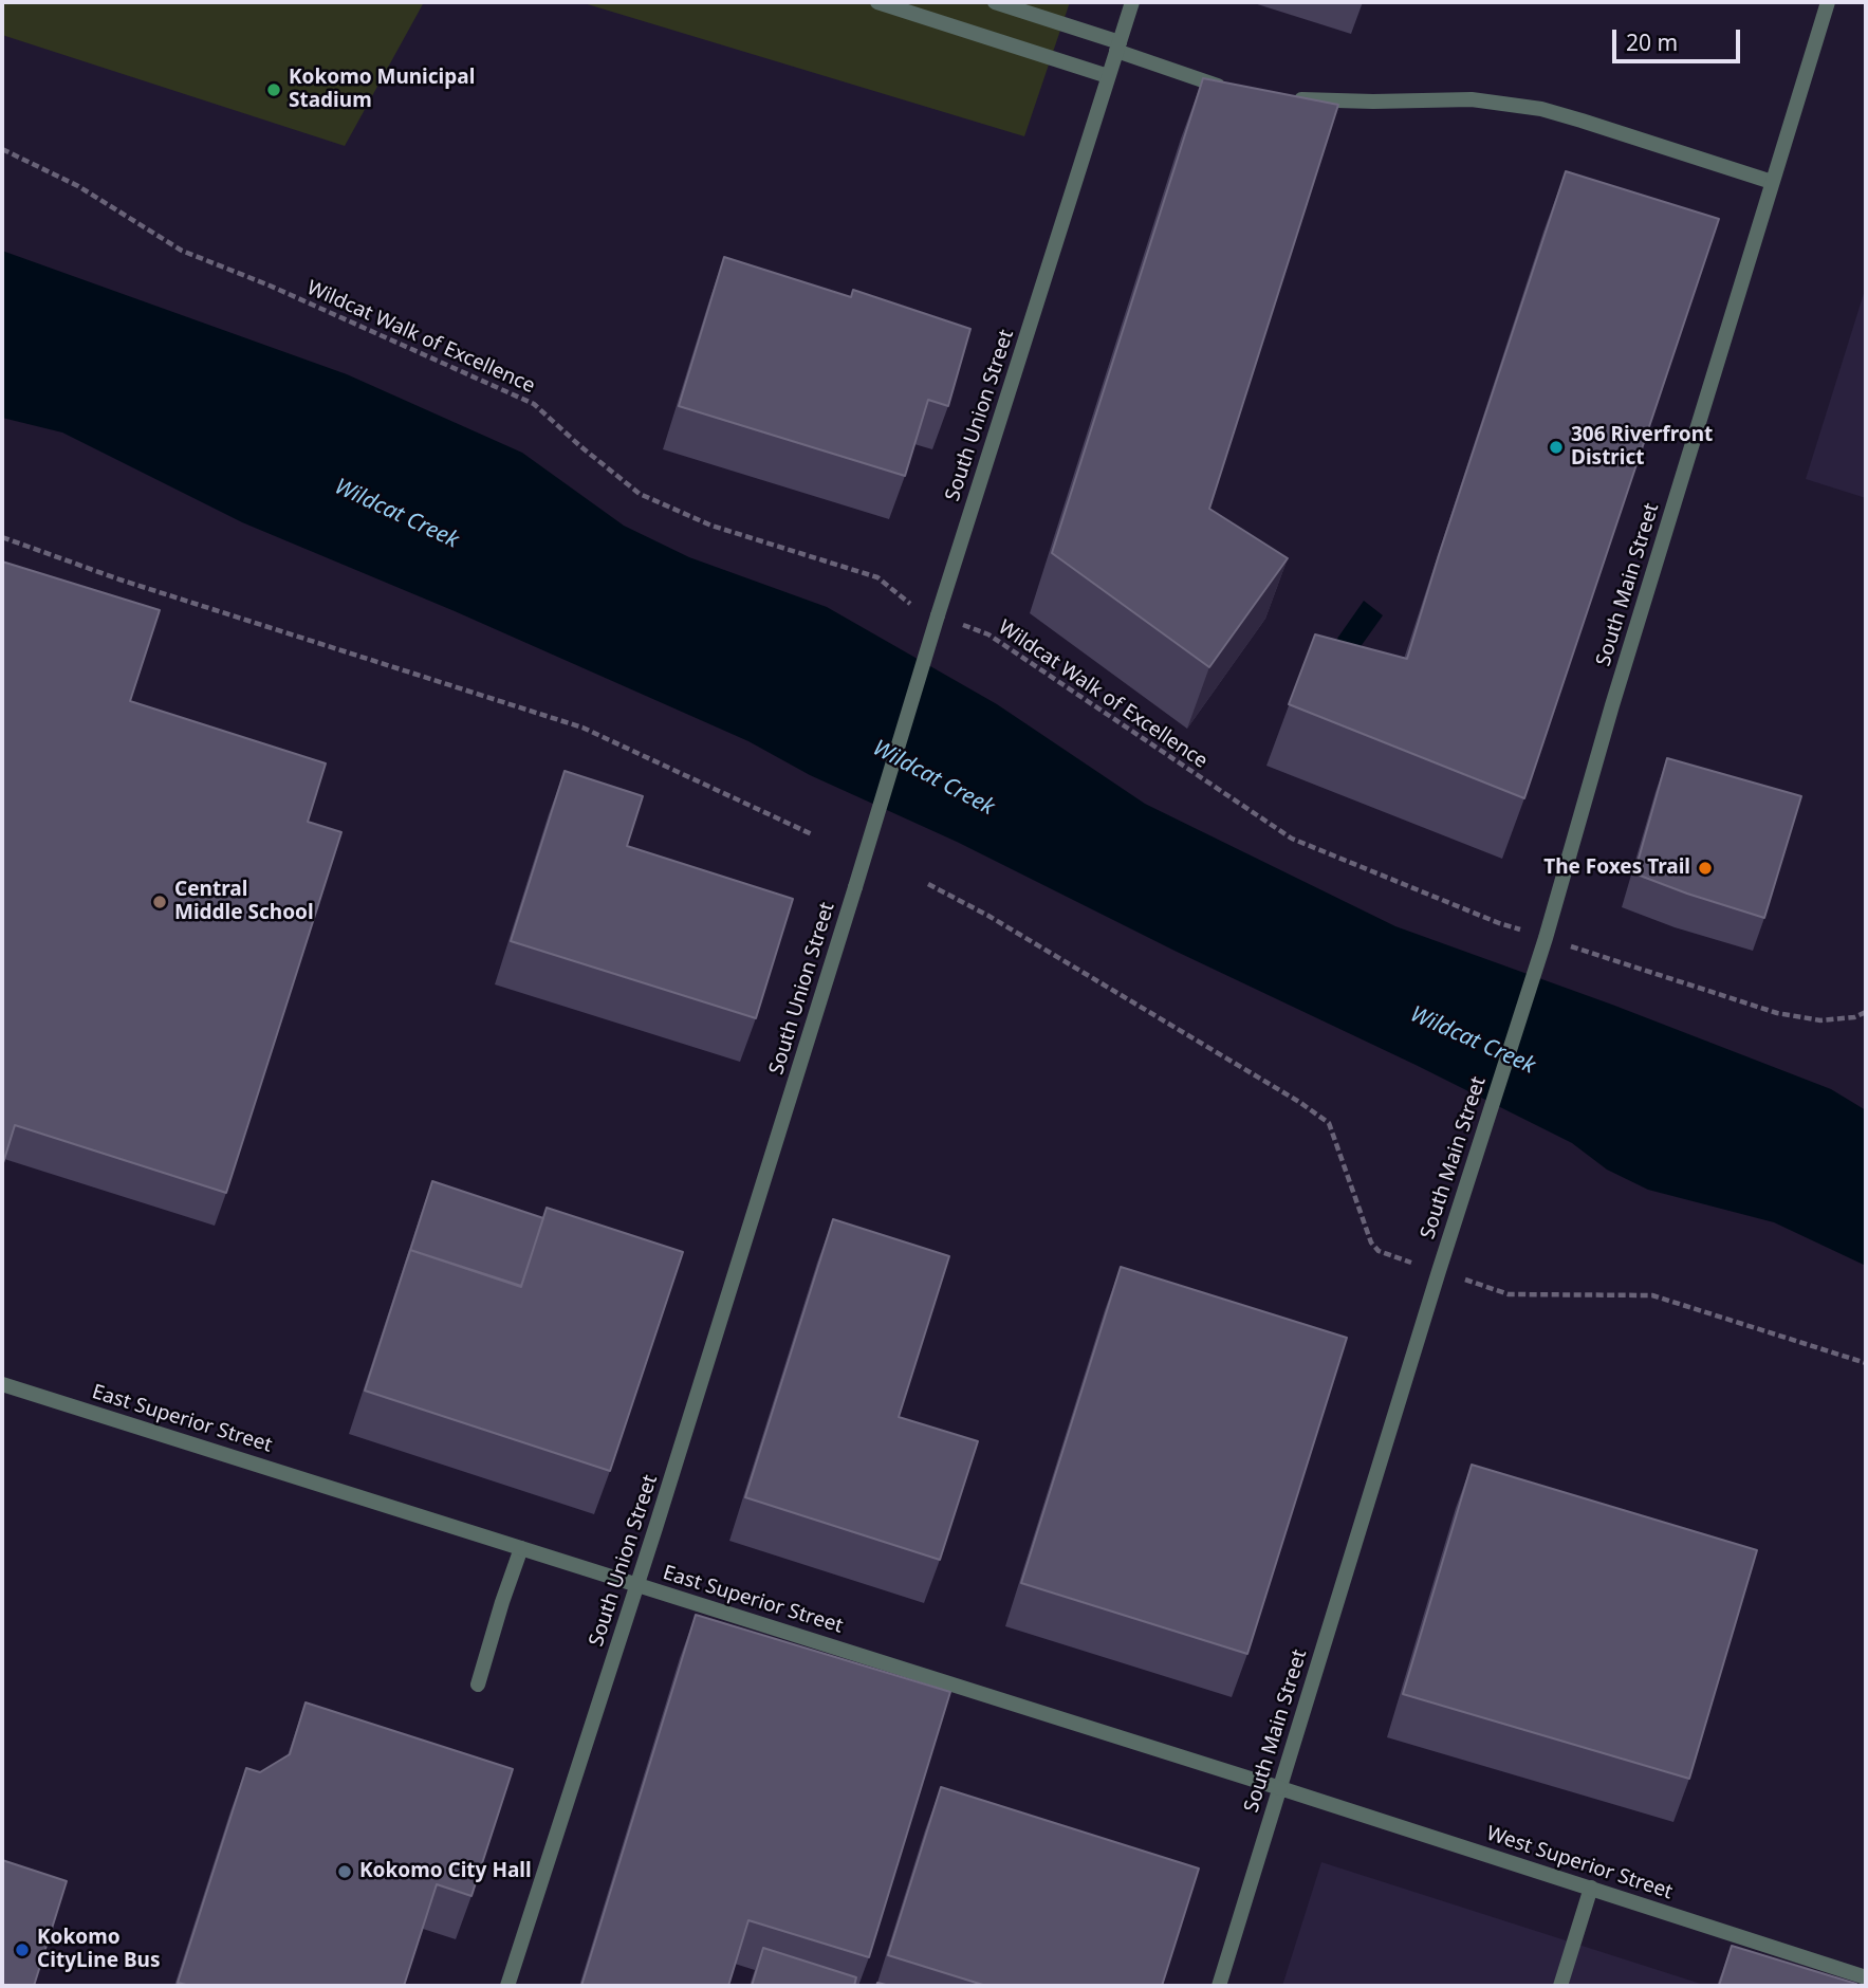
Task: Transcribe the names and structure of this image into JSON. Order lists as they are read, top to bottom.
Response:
{
  "streets": {
    "street": [
      "South Union Street",
      "South Main Street",
      "East Superior Street",
      "West Superior Street"
    ],
    "path": ["Wildcat Walk of Excellence"]
  },
  "crossings": [
    ["Wildcat Walk of Excellence", "South Union Street"],
    ["South Union Street", "East Superior Street"],
    ["South Main Street", "East Superior Street"],
    ["South Main Street", "West Superior Street"],
    ["East Superior Street", "West Superior Street"]
  ],
  "water": ["Wildcat Creek"],
  "places": [
    "Kokomo Municipal Stadium",
    "306 Riverfront District",
    "The Foxes Trail",
    "Central Middle School",
    "Kokomo City Hall",
    "Kokomo CityLine Bus"
  ],
  "scale_bar": "20 m"
}
